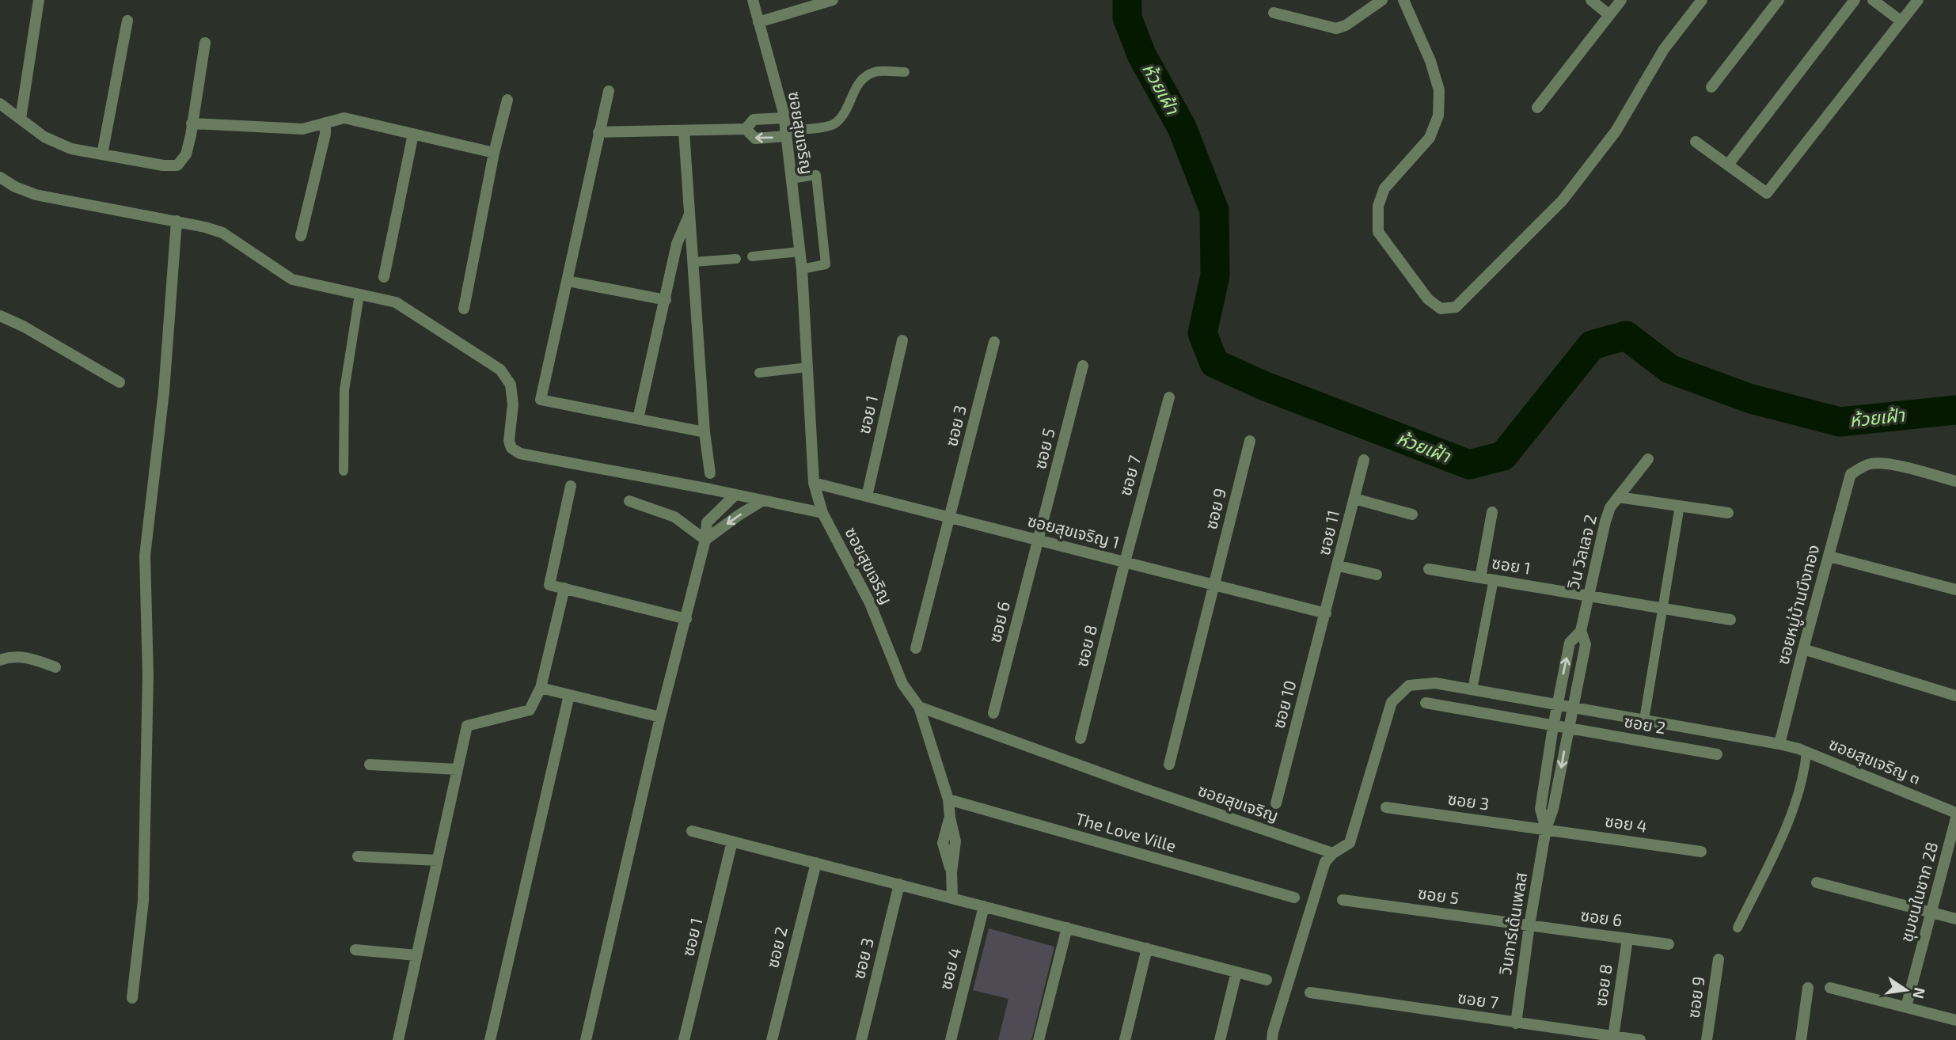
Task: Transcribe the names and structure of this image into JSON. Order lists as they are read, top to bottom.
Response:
{
  "streets": {
    "street": [
      "ซอยสุขเจริญ",
      "ซอย 1",
      "ซอย 3",
      "ซอย 5",
      "ซอย 7",
      "ซอย 9",
      "ซอยสุขเจริญ 1",
      "ซอย 11",
      "วิน วิลเลจ 2",
      "ซอยหมู่บ้านบึงทอง",
      "ซอย 6",
      "ซอย 8",
      "ซอย 10",
      "ซอย 2",
      "ซอยสุขเจริญ ๓",
      "ซอย 4",
      "The Love Ville",
      "ชุมชนในชาก 28",
      "วินการ์เด้นเพลส"
    ]
  },
  "crossings": [
    ["ซอยสุขเจริญ", "ซอยสุขเจริญ 1"],
    ["ซอยสุขเจริญ", "ซอยสุขเจริญ ๓"],
    ["ซอย 1", "ซอยสุขเจริญ 1"],
    ["ซอย 1", "วิน วิลเลจ 2"],
    ["ซอย 3", "ซอยสุขเจริญ 1"],
    ["ซอย 3", "ซอย 4"],
    ["ซอย 3", "วินการ์เด้นเพลส"],
    ["ซอย 5", "ซอยสุขเจริญ 1"],
    ["ซอย 5", "ซอย 6"],
    ["ซอย 5", "วินการ์เด้นเพลส"],
    ["ซอย 7", "ซอยสุขเจริญ 1"],
    ["ซอย 7", "ซอย 8"],
    ["ซอย 7", "วินการ์เด้นเพลส"],
    ["ซอย 9", "ซอยสุขเจริญ 1"],
    ["ซอยสุขเจริญ 1", "ซอย 11"],
    ["ซอยสุขเจริญ 1", "ซอย 6"],
    ["ซอยสุขเจริญ 1", "ซอย 8"],
    ["ซอยสุขเจริญ 1", "ซอย 10"],
    ["ซอย 11", "ซอย 10"],
    ["วิน วิลเลจ 2", "ซอยสุขเจริญ ๓"],
    ["วิน วิลเลจ 2", "วินการ์เด้นเพลส"],
    ["ซอยหมู่บ้านบึงทอง", "ซอยสุขเจริญ ๓"],
    ["ซอย 6", "ซอย 8"],
    ["ซอย 6", "วินการ์เด้นเพลส"],
    ["ซอย 2", "วินการ์เด้นเพลส"],
    ["ซอยสุขเจริญ ๓", "วินการ์เด้นเพลส"],
    ["ซอย 4", "วินการ์เด้นเพลส"]
  ],
  "water": ["ห้วยเฝ้า"],
  "north": "right"
}
